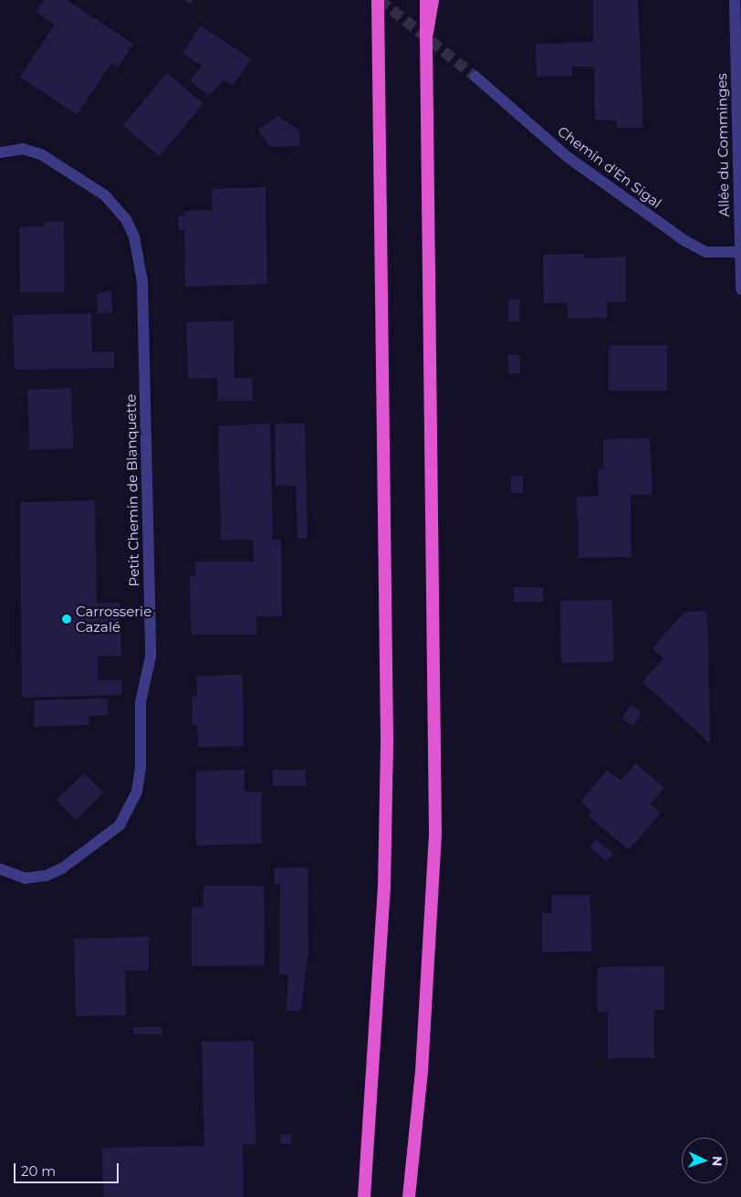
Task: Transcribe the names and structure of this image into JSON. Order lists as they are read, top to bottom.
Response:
{
  "streets": {
    "street": ["Allée du Comminges", "Chemin d'En Sigal", "Petit Chemin de Blanquette"]
  },
  "crossings": [
    ["Allée du Comminges", "Chemin d'En Sigal"]
  ],
  "places": ["Carrosserie Cazalé"],
  "scale_bar": "20 m",
  "north": "right"
}
